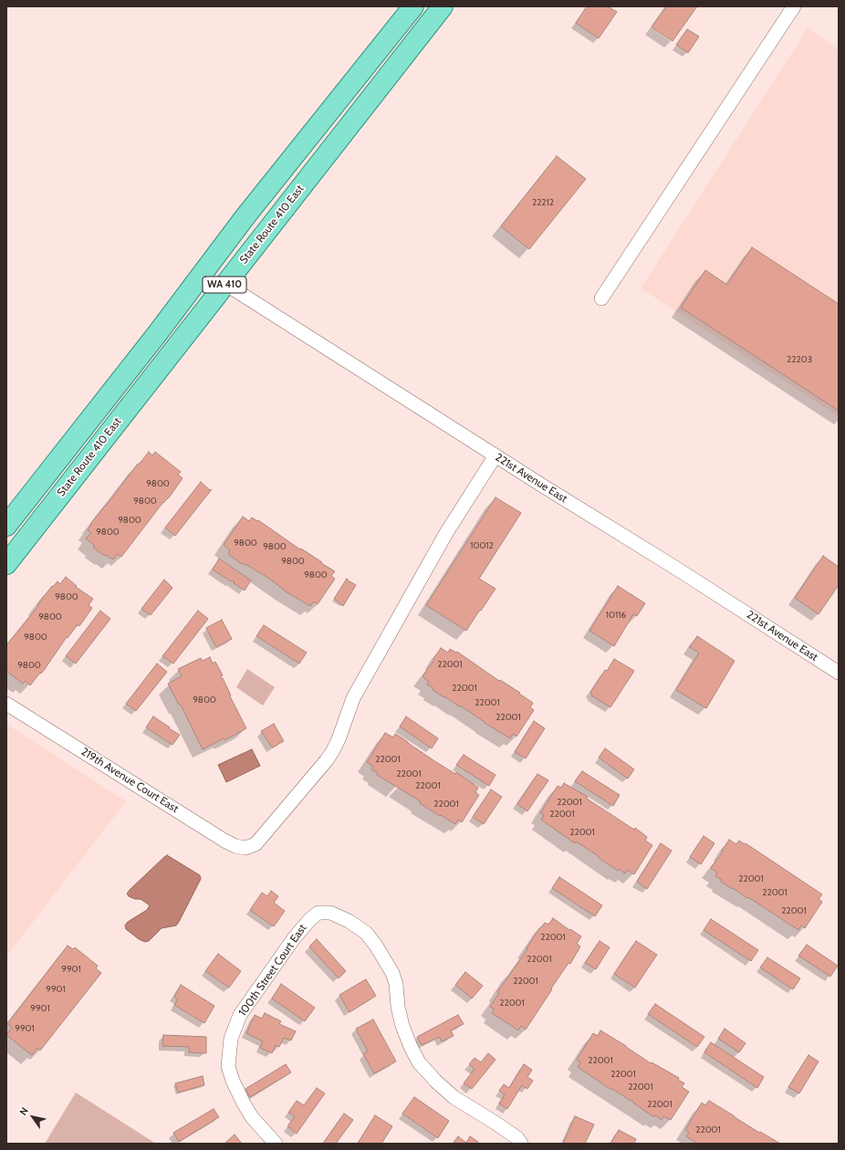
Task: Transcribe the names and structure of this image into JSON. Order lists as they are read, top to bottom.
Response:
{
  "streets": {
    "main road": ["State Route 410 East", "WA 410"],
    "street": ["221st Avenue East", "219th Avenue Court East", "100th Street Court East"]
  },
  "crossings": [
    ["State Route 410 East", "221st Avenue East"],
    ["221st Avenue East", "219th Avenue Court East"]
  ],
  "house_numbers": [
    "22212",
    "22203",
    "9800",
    "9800",
    "9800",
    "9800",
    "9800",
    "10012",
    "9800",
    "9800",
    "9800",
    "9800",
    "10116",
    "9800",
    "9800",
    "22001",
    "9800",
    "22001",
    "9800",
    "22001",
    "22001",
    "22001",
    "22001",
    "22001",
    "22001",
    "22001",
    "22001",
    "22001",
    "22001",
    "22001",
    "22001",
    "22001",
    "22001",
    "9901",
    "22001",
    "9901",
    "22001",
    "9901",
    "9901",
    "22001",
    "22001",
    "22001",
    "22001",
    "22001"
  ],
  "north": "top left"
}
